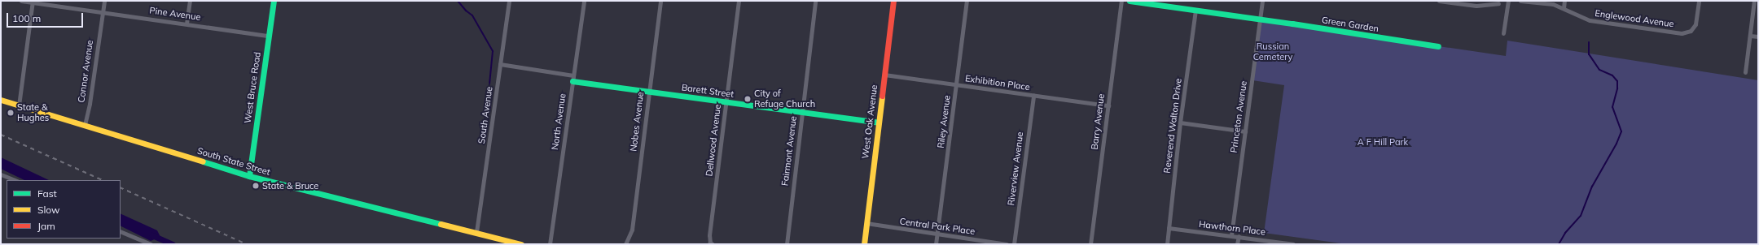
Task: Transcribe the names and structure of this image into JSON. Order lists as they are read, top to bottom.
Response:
{
  "streets": {
    "street": [
      "Pine Avenue",
      "Englewood Avenue",
      "Green Garden",
      "Connor Avenue",
      "Exhibition Place",
      "West Bruce Road",
      "Barett Street",
      "South Avenue",
      "Princeton Avenue",
      "North Avenue",
      "Nobes Avenue",
      "West Oak Avenue",
      "Riley Avenue",
      "Barry Avenue",
      "Reverend Walton Drive",
      "Dellwood Avenue",
      "Fairmont Avenue",
      "South State Street",
      "Riverview Avenue",
      "Central Park Place",
      "Hawthorn Place"
    ]
  },
  "crossings": [
    ["Pine Avenue", "Connor Avenue"],
    ["Pine Avenue", "West Bruce Road"],
    ["Green Garden", "Princeton Avenue"],
    ["Green Garden", "Reverend Walton Drive"],
    ["Connor Avenue", "South State Street"],
    ["Exhibition Place", "West Oak Avenue"],
    ["Exhibition Place", "Riley Avenue"],
    ["Exhibition Place", "Barry Avenue"],
    ["Exhibition Place", "Riverview Avenue"],
    ["West Bruce Road", "South State Street"],
    ["Barett Street", "South Avenue"],
    ["Barett Street", "North Avenue"],
    ["Barett Street", "Nobes Avenue"],
    ["Barett Street", "West Oak Avenue"],
    ["Barett Street", "Dellwood Avenue"],
    ["Barett Street", "Fairmont Avenue"],
    ["South Avenue", "South State Street"],
    ["Princeton Avenue", "Hawthorn Place"],
    ["West Oak Avenue", "Central Park Place"],
    ["Riley Avenue", "Central Park Place"],
    ["Reverend Walton Drive", "Hawthorn Place"]
  ],
  "parks": ["Russian Cemetery", "A F Hill Park"],
  "places": ["City of Refuge Church", "State & Hughes", "State & Bruce"],
  "legend": ["Fast", "Slow", "Jam"],
  "scale_bar": "100 m"
}
